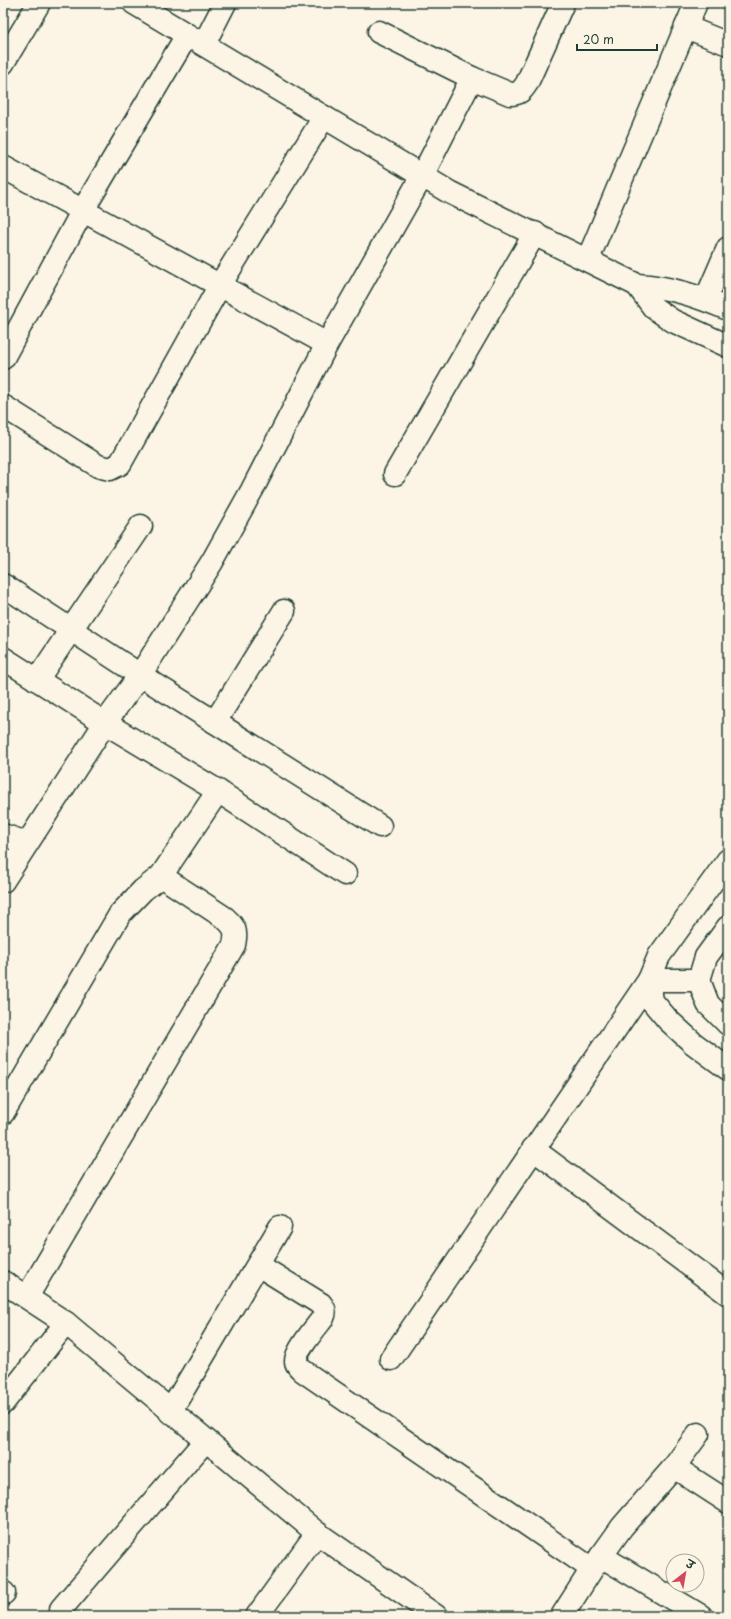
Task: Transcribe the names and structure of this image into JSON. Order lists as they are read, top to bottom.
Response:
{
  "scale_bar": "20 m",
  "north": "top right"
}
